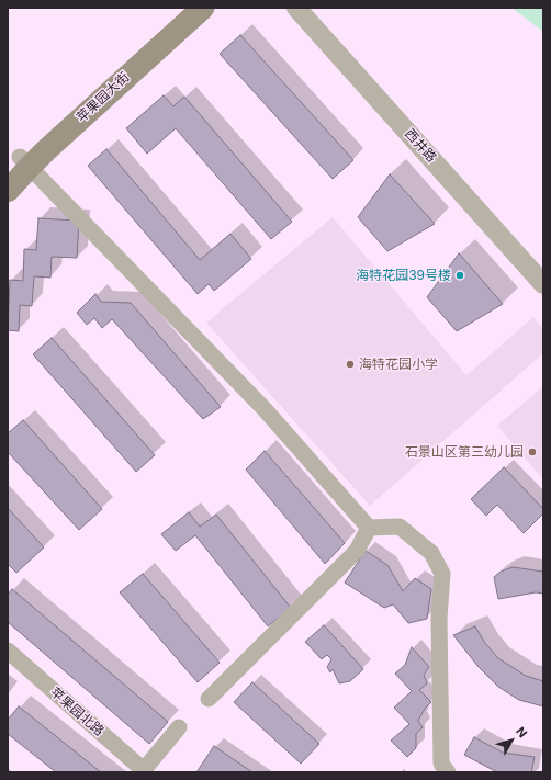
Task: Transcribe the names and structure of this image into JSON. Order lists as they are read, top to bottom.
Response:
{
  "streets": {
    "main road": ["苹果园大街"],
    "street": ["西井路", "苹果园北路"]
  },
  "places": ["海特花园39号楼", "海特花园小学", "石景山区第三幼儿园"],
  "north": "top right"
}
